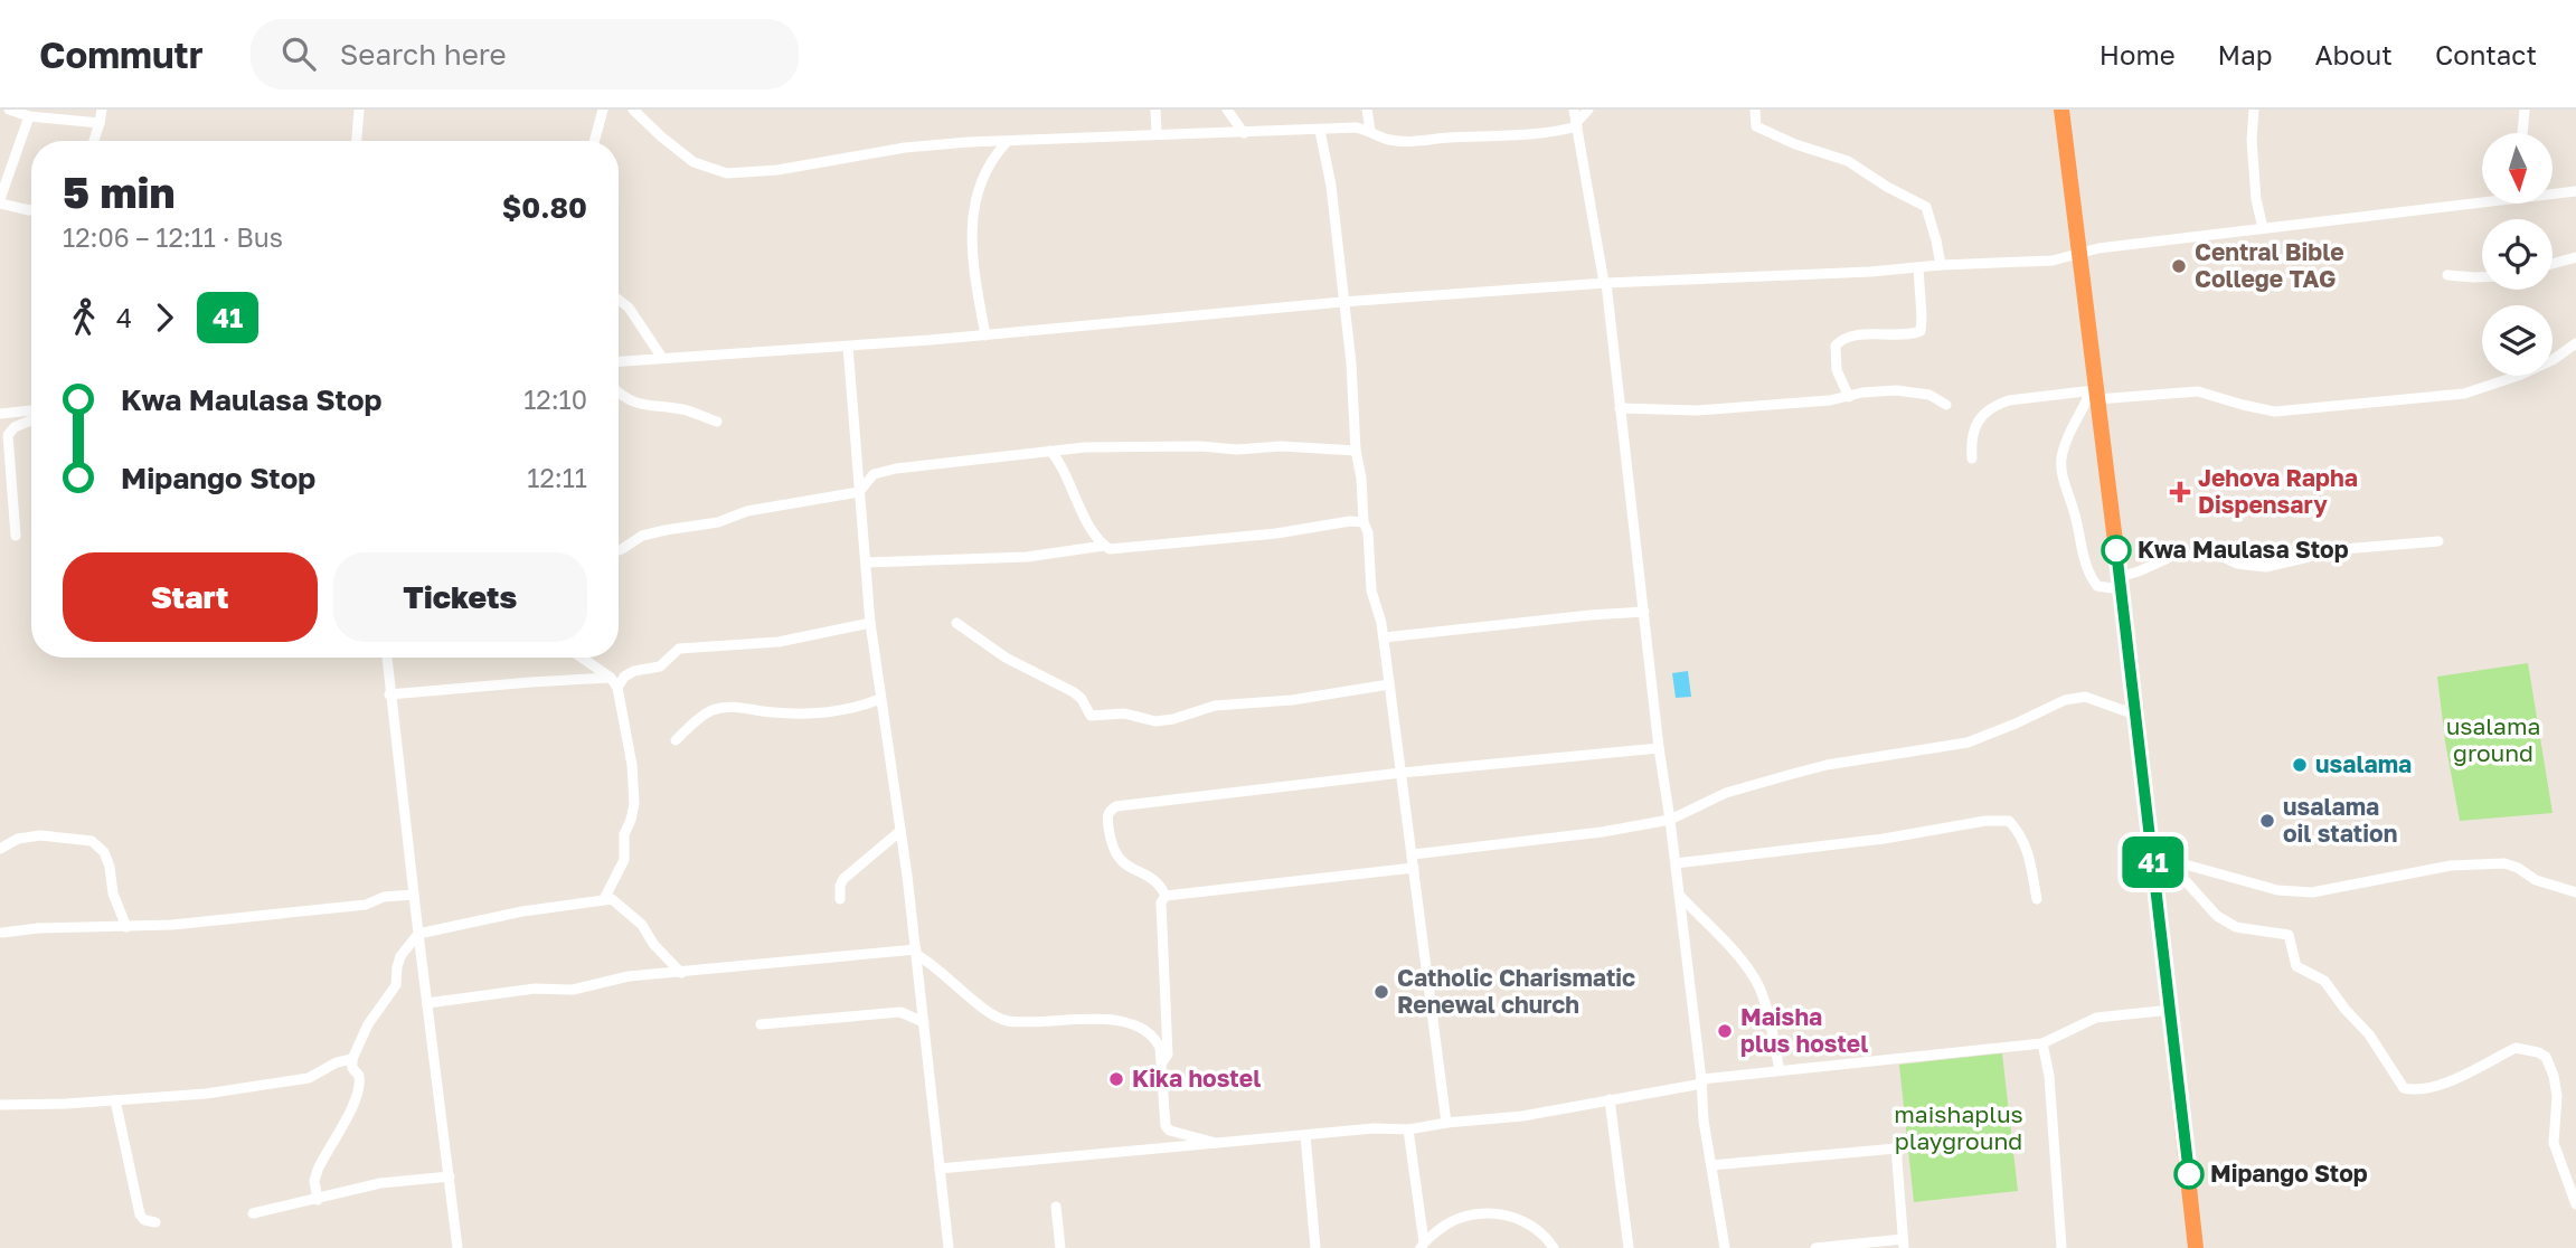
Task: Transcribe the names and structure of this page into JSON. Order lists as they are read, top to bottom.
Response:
{
  "parks": ["usalama ground", "maishaplus playground"],
  "places": {
    "other": [
      "Central Bible College TAG",
      "Kwa Maulasa Stop",
      "usalama",
      "usalama oil station",
      "Catholic Charismatic Renewal church",
      "Maisha plus hostel",
      "Kika hostel",
      "Mipango Stop"
    ],
    "health": ["Jehova Rapha Dispensary"]
  },
  "lines": ["bus line 41"],
  "north": "bottom",
  "page": {
    "header": "Commutr",
    "search": "Search here",
    "nav": [
      "Home",
      "Map",
      "About",
      "Contact"
    ],
    "on_map": "41",
    "heading": ["5 min", "12:06 – 12:11 · Bus", "$0.80"],
    "legs": ["4", "41"],
    "list": [
      {
        "name": "Kwa Maulasa Stop",
        "value": "12:10"
      },
      {
        "name": "Mipango Stop",
        "value": "12:11"
      }
    ],
    "buttons": ["Start", "Tickets"]
  }
}
